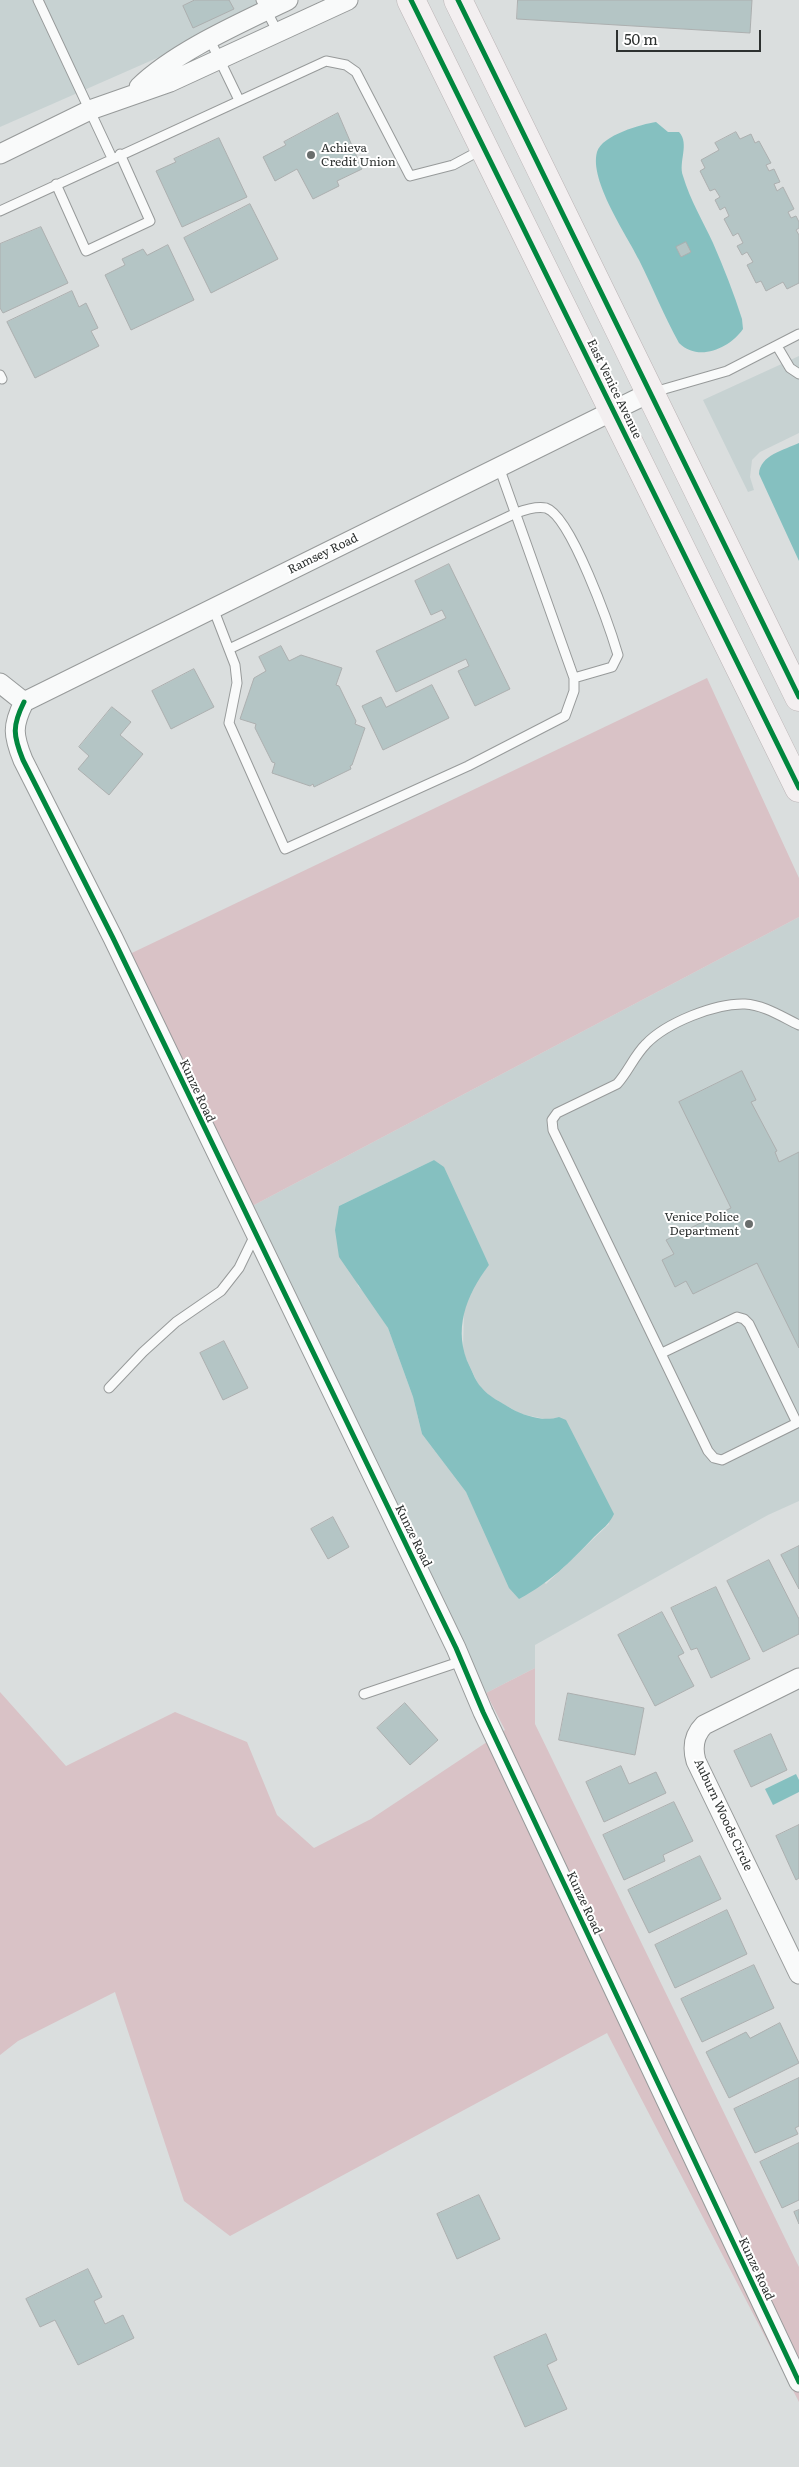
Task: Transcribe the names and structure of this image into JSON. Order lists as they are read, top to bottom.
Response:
{
  "streets": {
    "main road": ["East Venice Avenue"],
    "street": ["Ramsey Road", "Kunze Road", "Auburn Woods Circle"]
  },
  "crossings": [
    ["East Venice Avenue", "Ramsey Road"],
    ["Ramsey Road", "Kunze Road"]
  ],
  "places": ["Achieva Credit Union", "Venice Police Department"],
  "scale_bar": "50 m"
}
